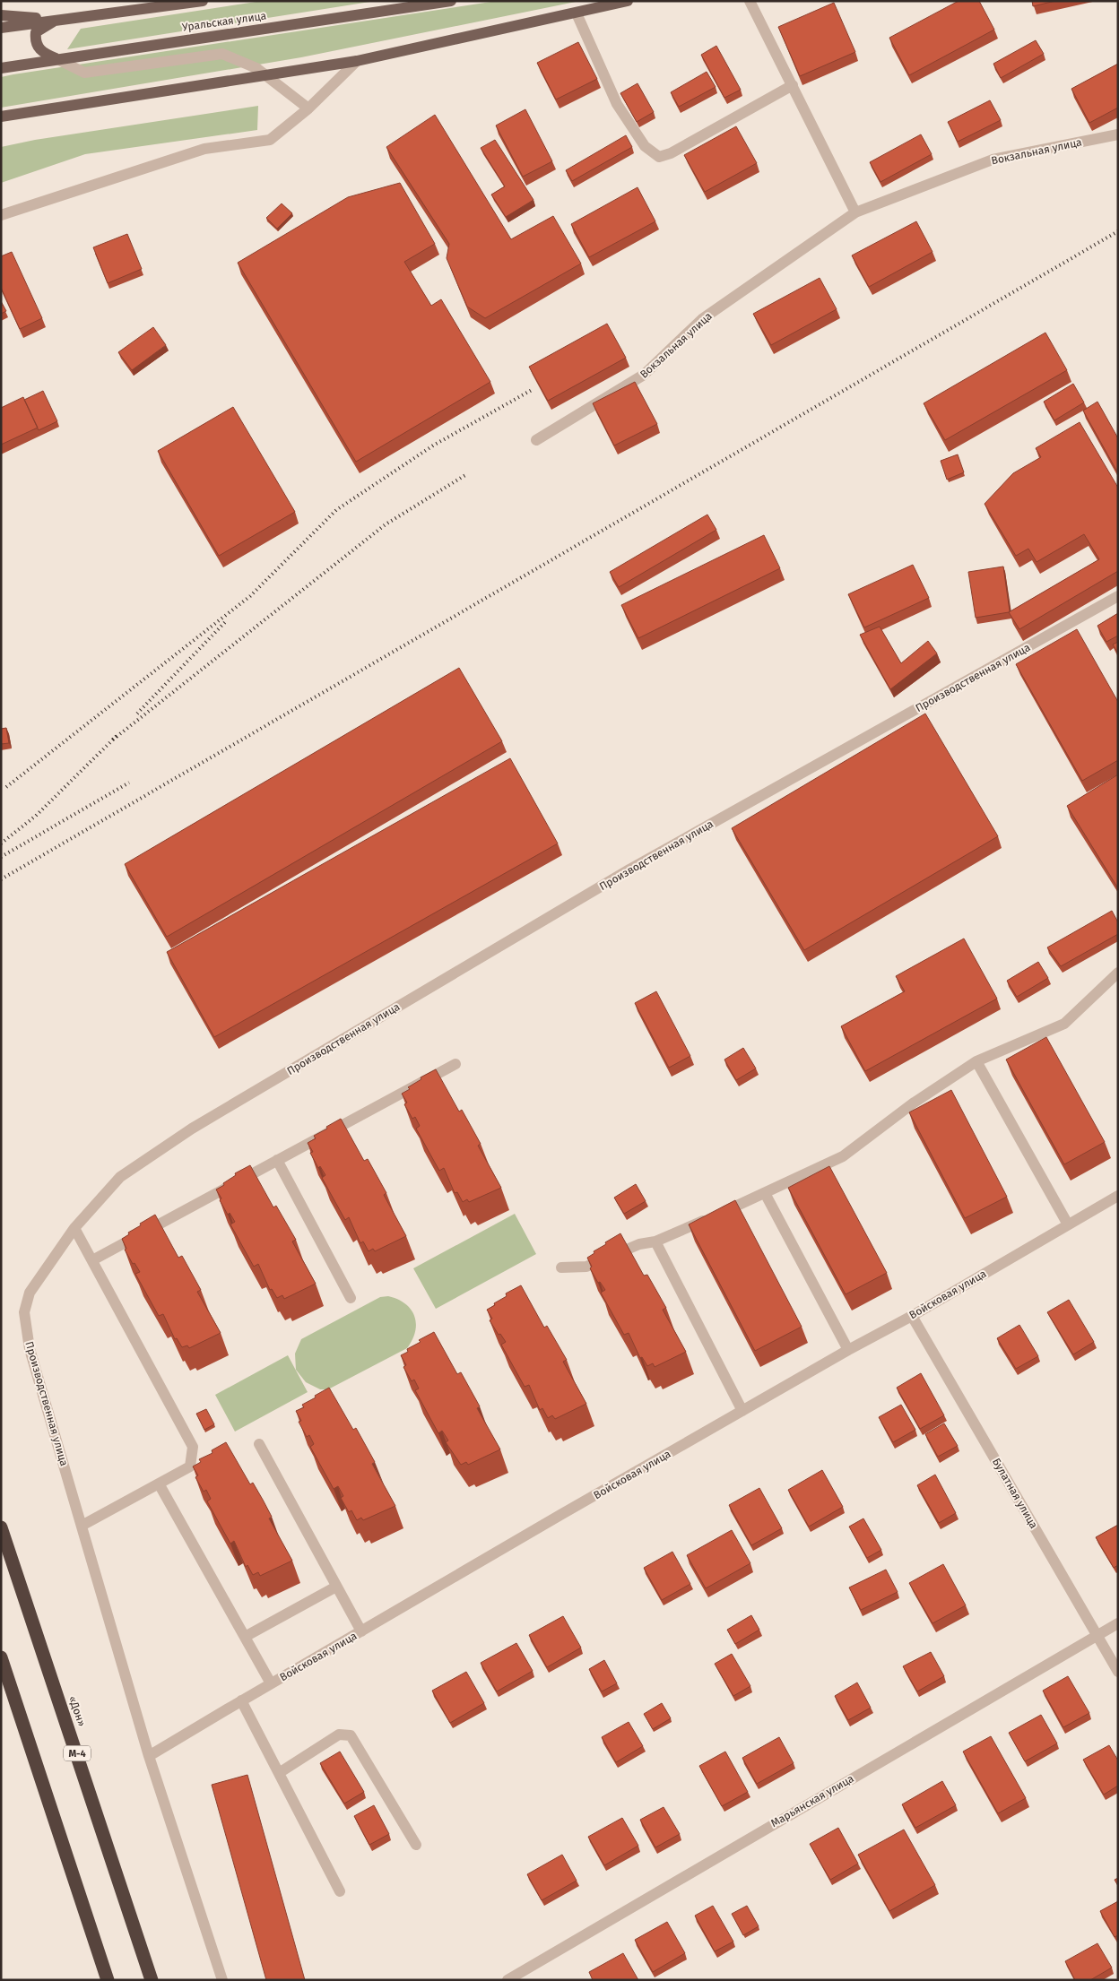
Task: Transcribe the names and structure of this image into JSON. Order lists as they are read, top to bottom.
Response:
{
  "streets": {
    "highway": ["«Дон»", "М-4"],
    "main road": ["Уральская улица"],
    "street": [
      "Вокзальная улица",
      "Производственная улица",
      "Войсковая улица",
      "Булатная улица",
      "Марьянская улица"
    ]
  },
  "crossings": [
    ["Производственная улица", "Войсковая улица"],
    ["Войсковая улица", "Булатная улица"],
    ["Булатная улица", "Марьянская улица"]
  ]
}
